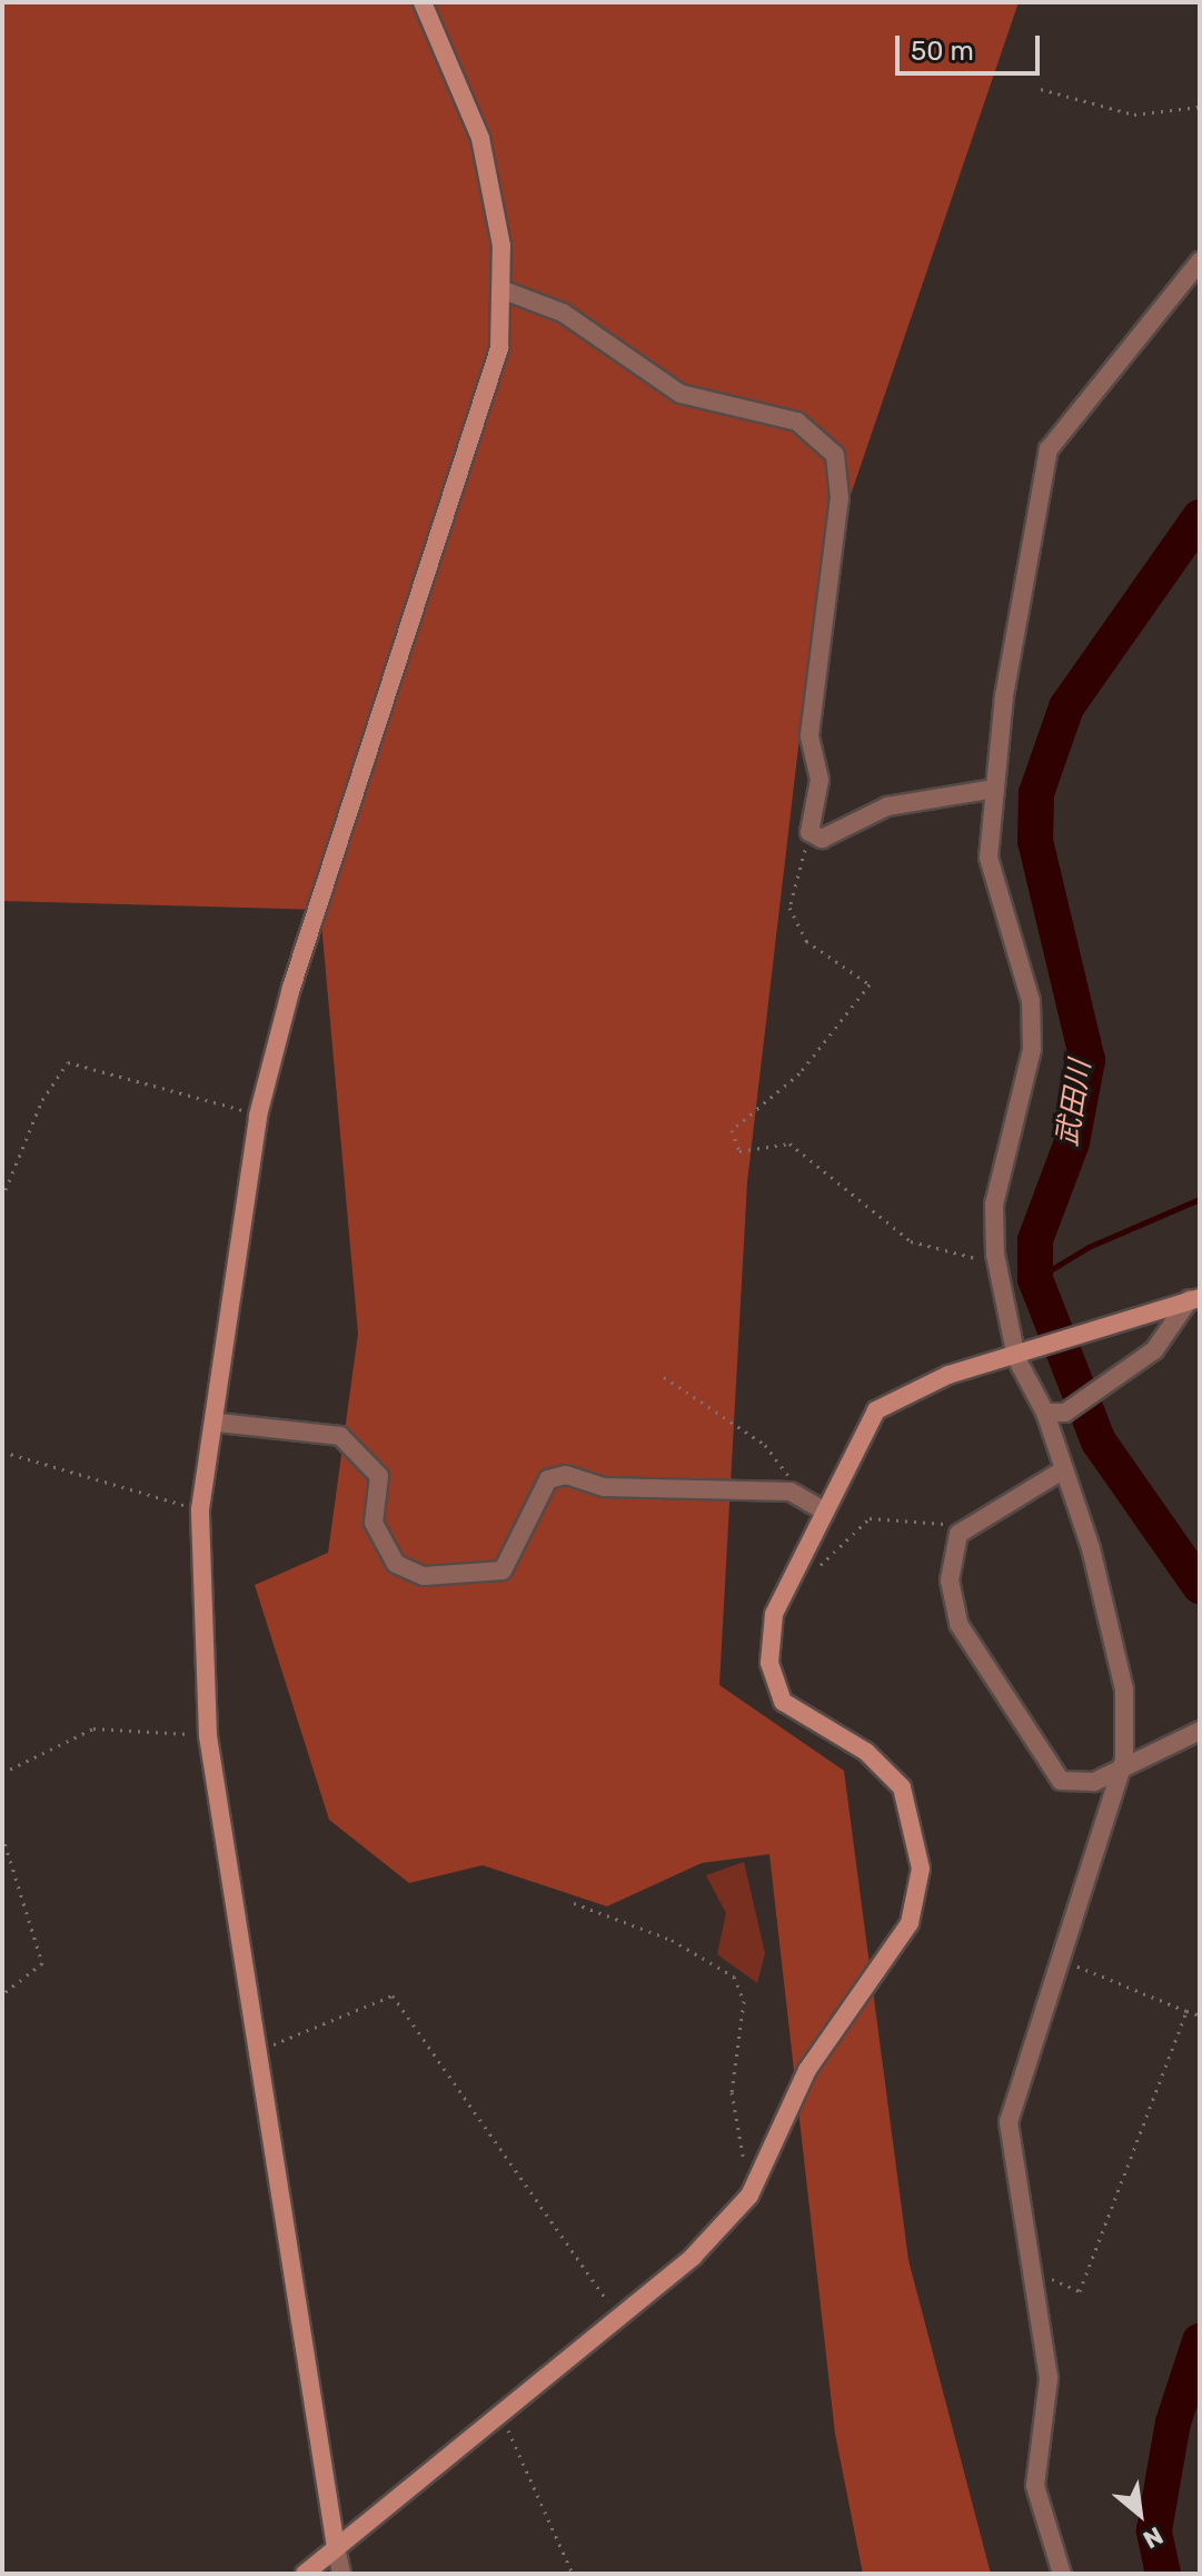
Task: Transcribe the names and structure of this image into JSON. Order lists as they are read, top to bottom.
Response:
{
  "water": ["武田川"],
  "scale_bar": "50 m",
  "north": "bottom right"
}
